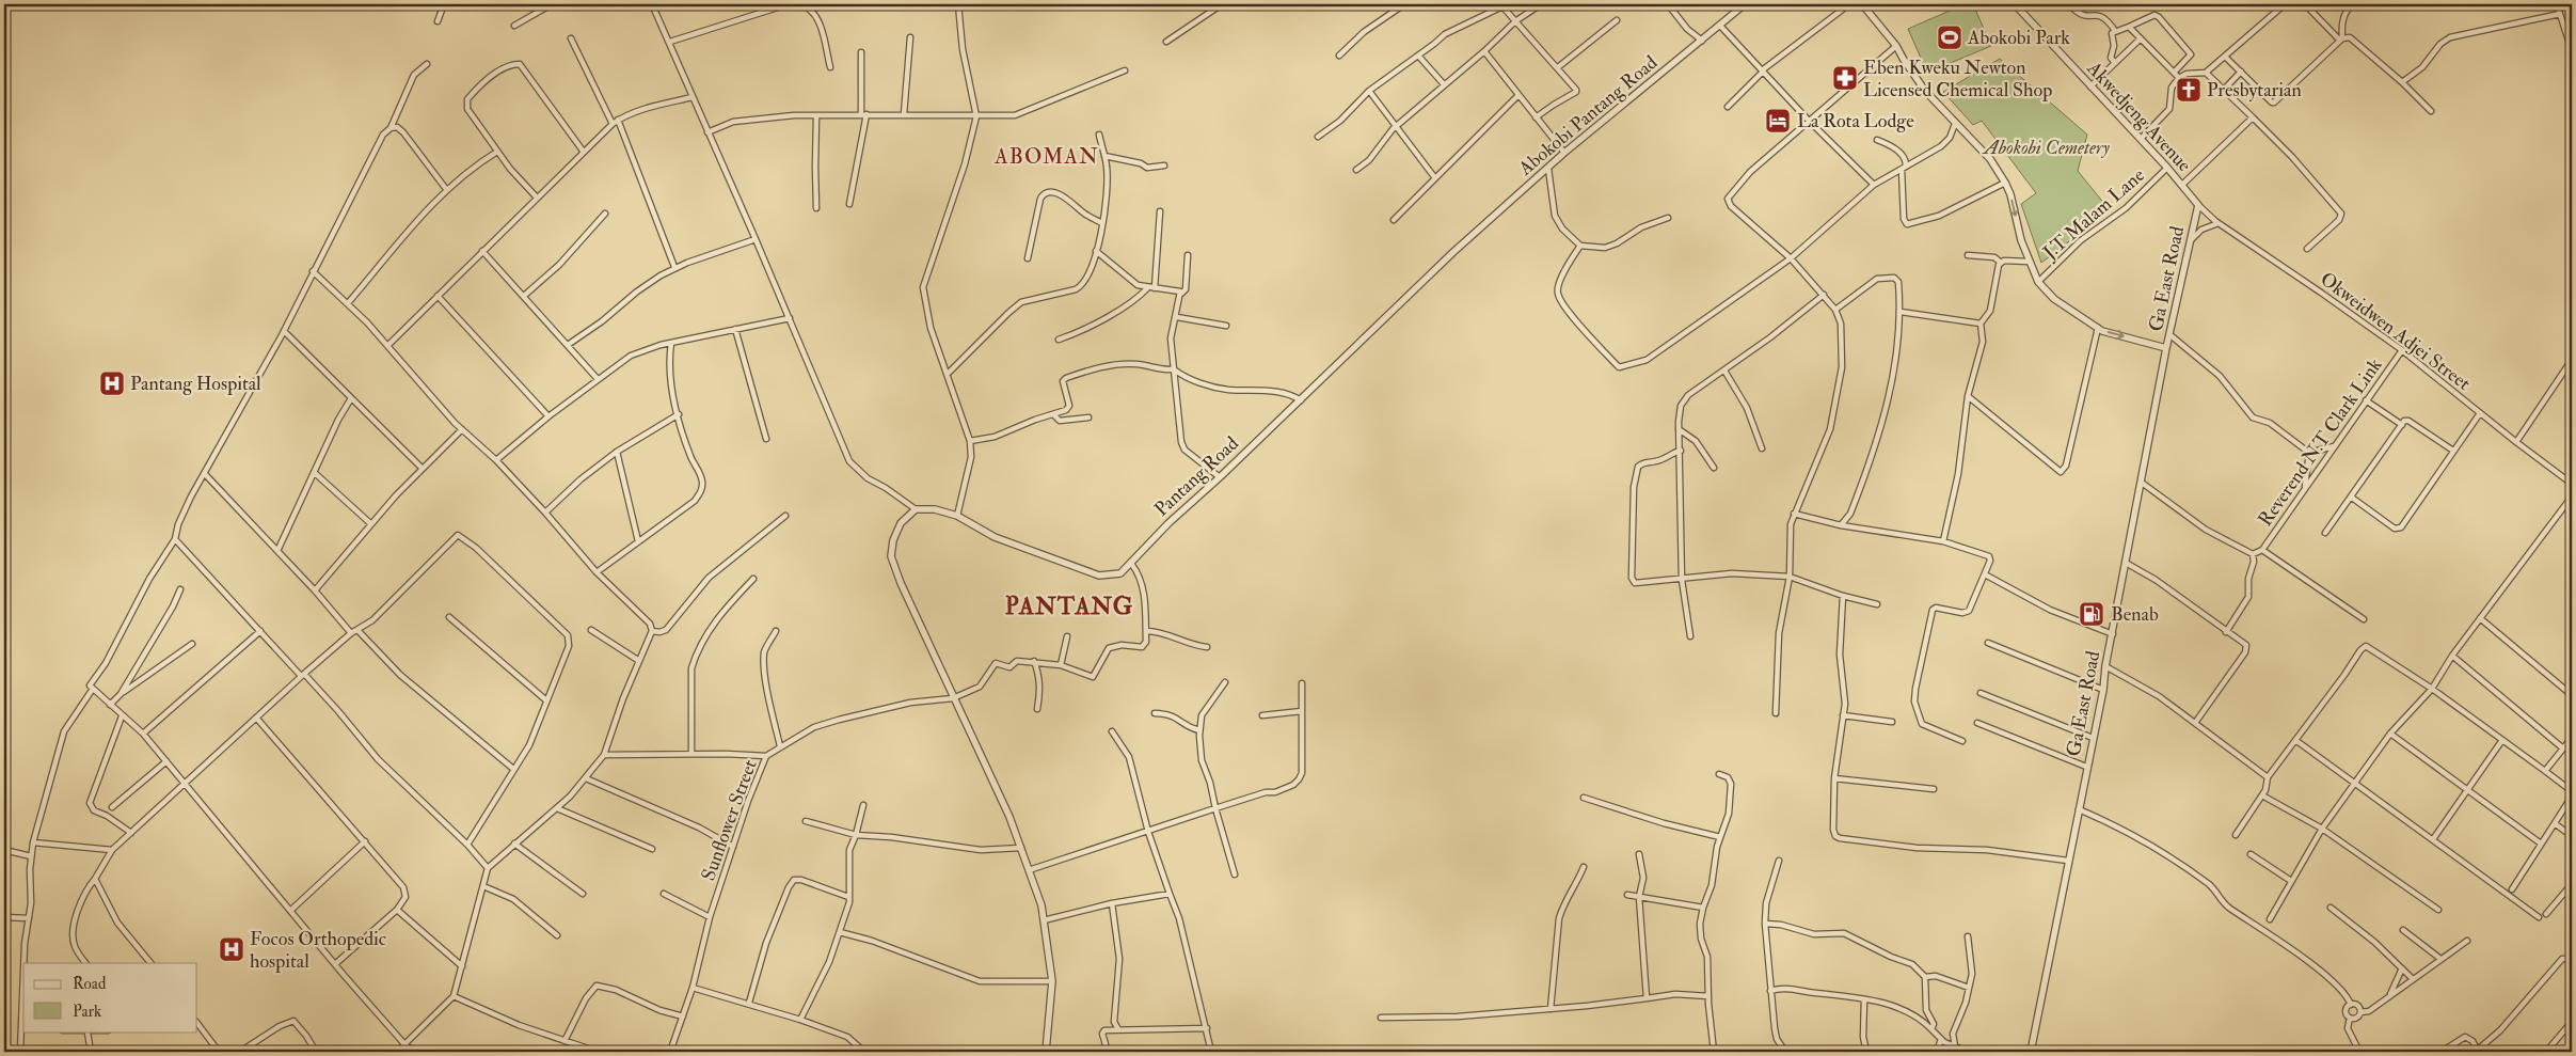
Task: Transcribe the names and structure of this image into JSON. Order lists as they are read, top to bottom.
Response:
{
  "streets": {
    "street": [
      "Abokobi Pantang Road",
      "Akwedjeng Avenue",
      "J.T Malam Lane",
      "Ga East Road",
      "Okweidwen Adjei Street",
      "Reverend N.T Clark Link",
      "Pantang Road",
      "Sunflower Street"
    ]
  },
  "crossings": [
    ["Abokobi Pantang Road", "Pantang Road"],
    ["Akwedjeng Avenue", "J.T Malam Lane"],
    ["Akwedjeng Avenue", "Ga East Road"],
    ["Akwedjeng Avenue", "Okweidwen Adjei Street"],
    ["Ga East Road", "Okweidwen Adjei Street"],
    ["Okweidwen Adjei Street", "Reverend N.T Clark Link"]
  ],
  "districts": ["ABOMAN", "PANTANG"],
  "parks": ["Abokobi Cemetery"],
  "places": {
    "sports": ["Abokobi Park"],
    "pharmacy": ["Eben Kweku Newton Licensed Chemical Shop"],
    "church": ["Presbytarian"],
    "hotel": ["La Rota Lodge"],
    "hospital": ["Pantang Hospital", "Focos Orthopedic hospital"],
    "fuel station": ["Benab"]
  },
  "legend": ["Road", "Park"]
}
